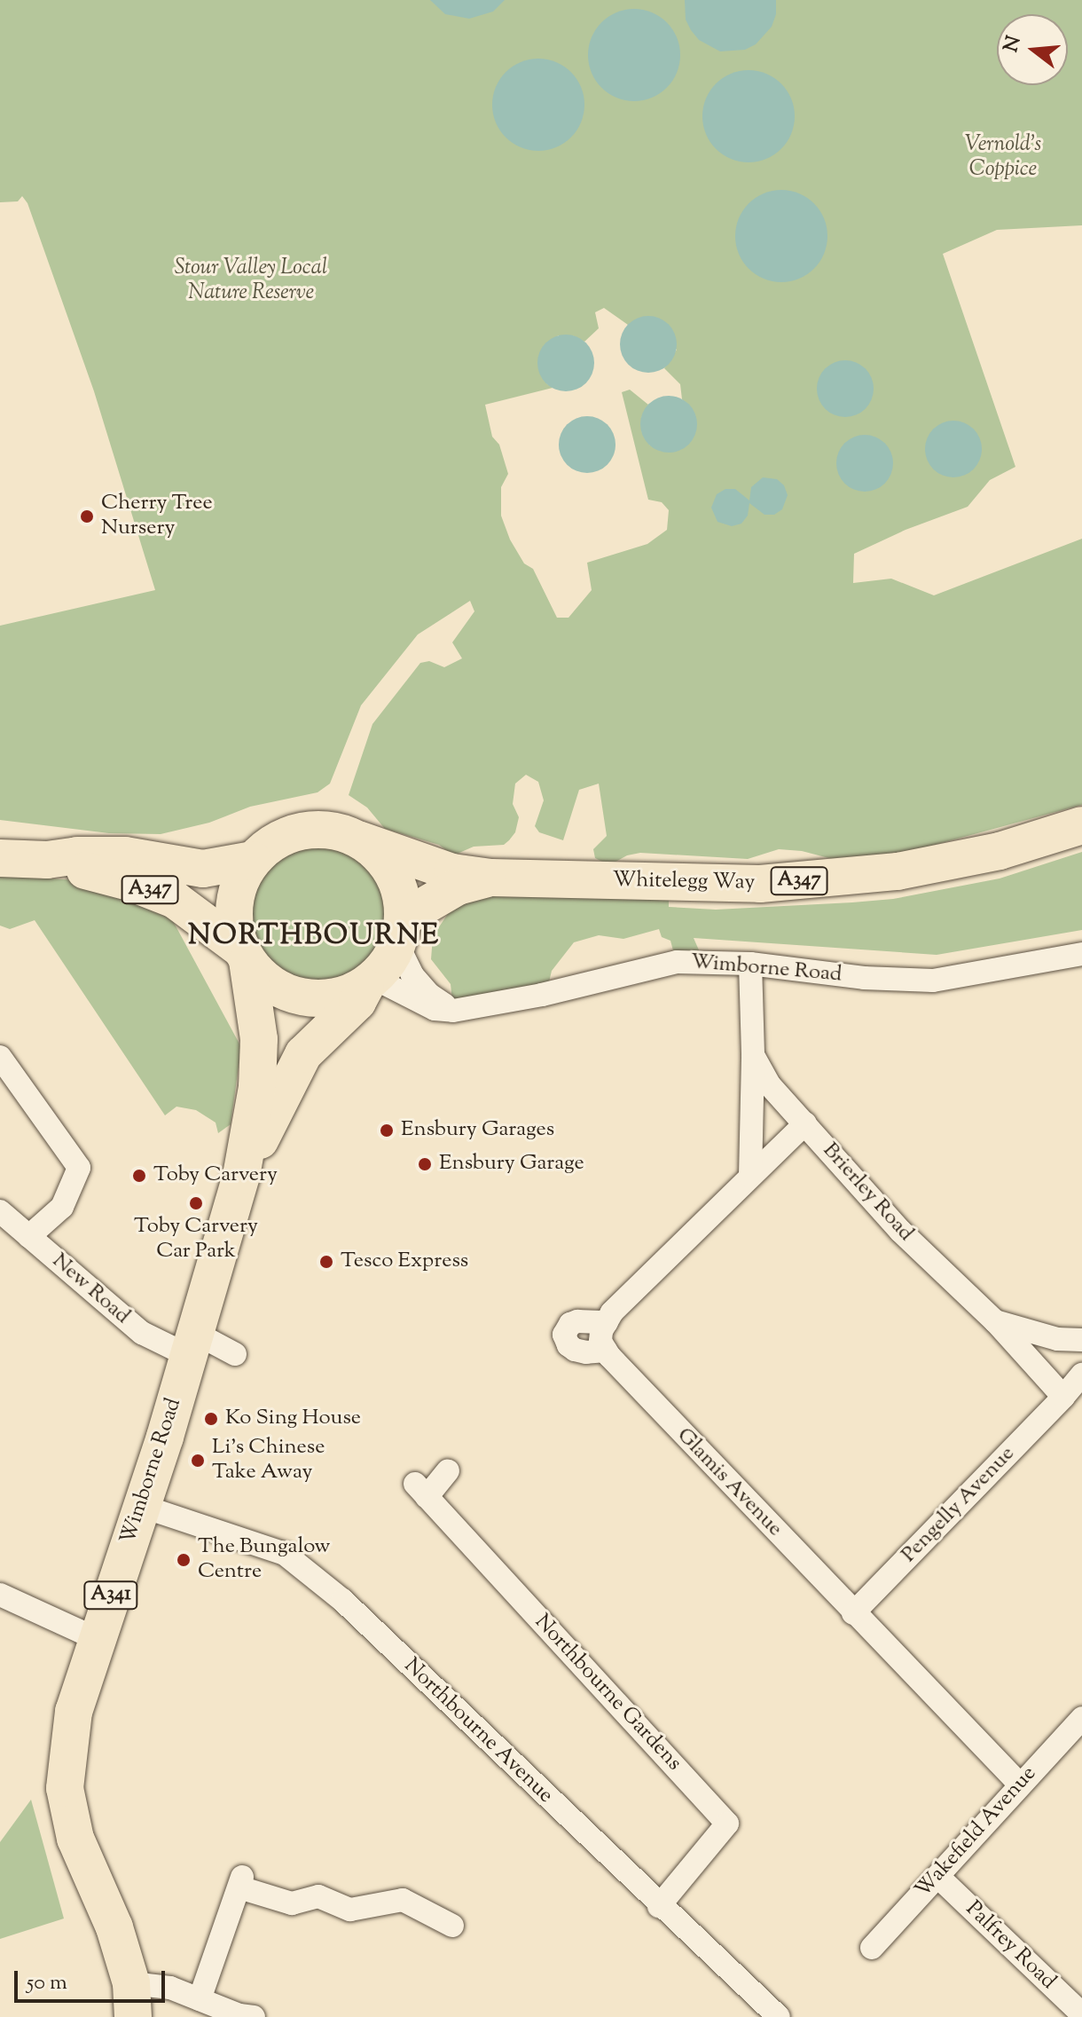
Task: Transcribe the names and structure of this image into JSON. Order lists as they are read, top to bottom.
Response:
{
  "streets": {
    "main road": [
      "A347",
      "Whitelegg Way",
      "Wimborne Road",
      "A341"
    ],
    "street": [
      "Brierley Road",
      "New Road",
      "Glamis Avenue",
      "Pengelly Avenue",
      "Northbourne Gardens",
      "Northbourne Avenue",
      "Wakefield Avenue",
      "Palfrey Road"
    ]
  },
  "crossings": [
    ["A347", "Whitelegg Way"],
    ["A347", "Wimborne Road"],
    ["Whitelegg Way", "Wimborne Road"],
    ["Wimborne Road", "Brierley Road"],
    ["Wimborne Road", "New Road"],
    ["Wimborne Road", "Northbourne Avenue"],
    ["Glamis Avenue", "Pengelly Avenue"],
    ["Glamis Avenue", "Wakefield Avenue"],
    ["Northbourne Gardens", "Northbourne Avenue"],
    ["Wakefield Avenue", "Palfrey Road"]
  ],
  "districts": ["NORTHBOURNE"],
  "parks": ["Vernold's Coppice", "Stour Valley Local Nature Reserve"],
  "places": [
    "Cherry Tree Nursery",
    "Ensbury Garages",
    "Ensbury Garage",
    "Toby Carvery",
    "Toby Carvery Car Park",
    "Tesco Express",
    "Ko Sing House",
    "Li's Chinese Take Away",
    "The Bungalow Centre"
  ],
  "scale_bar": "50 m",
  "north": "left"
}
